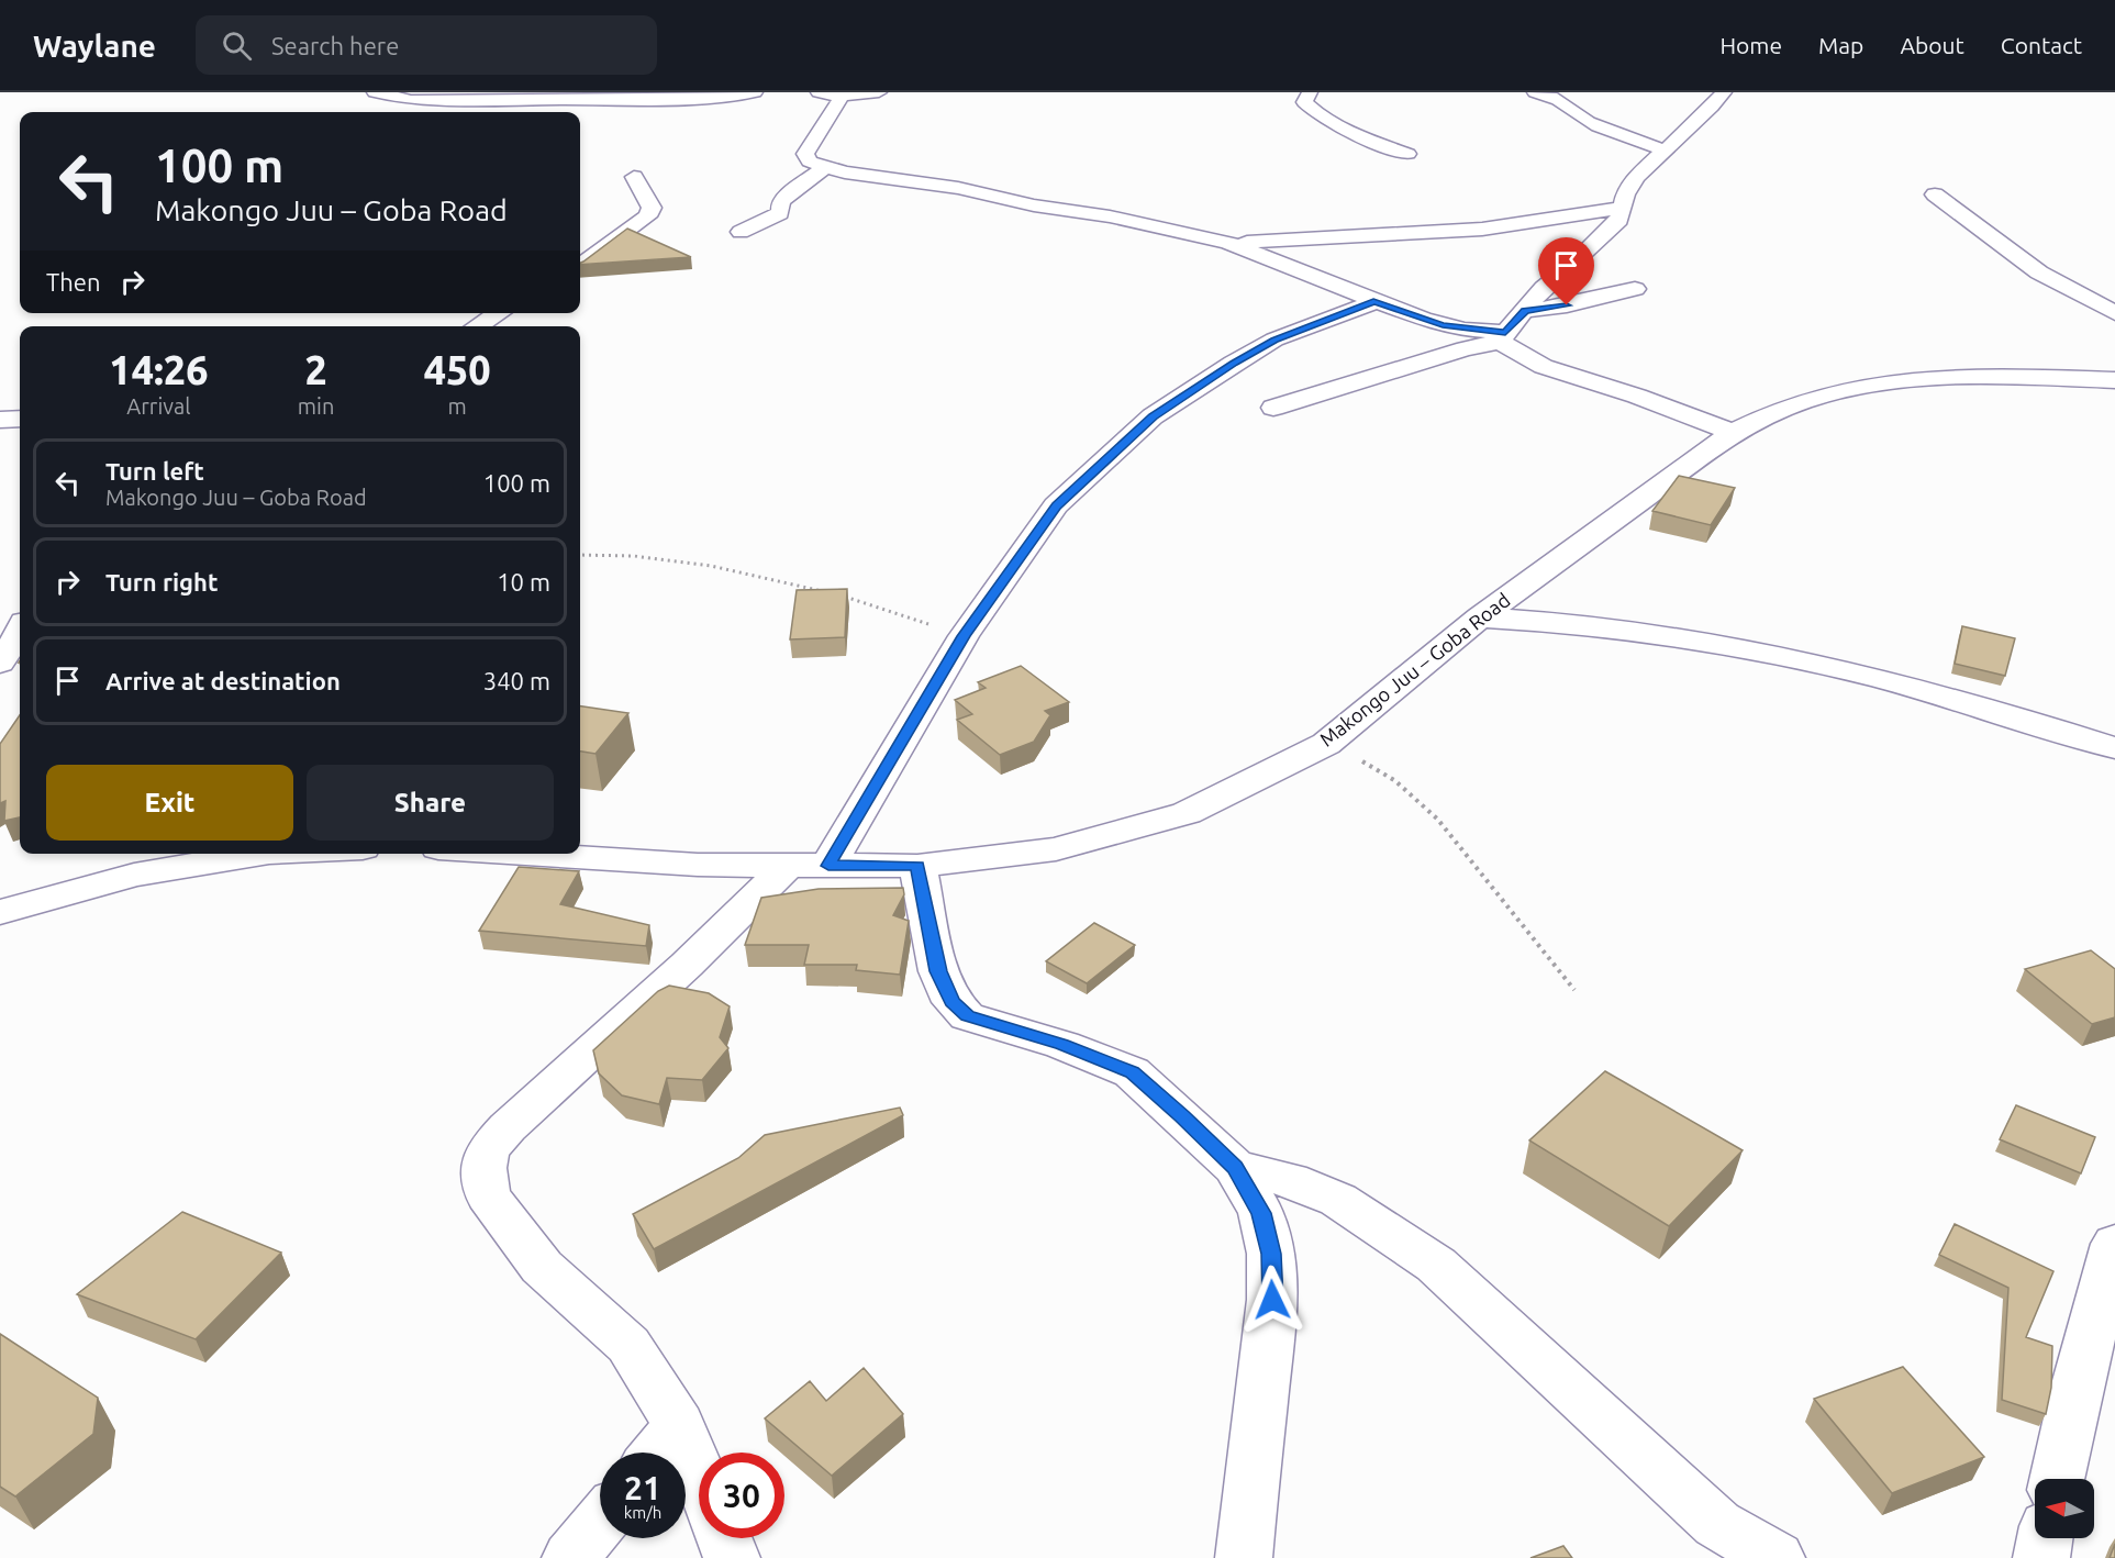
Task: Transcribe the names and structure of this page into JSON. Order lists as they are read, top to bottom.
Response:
{
  "streets": {
    "street": ["Makongo Juu – Goba Road"]
  },
  "north": "left",
  "page": {
    "header": "Waylane",
    "search": "Search here",
    "nav": [
      "Home",
      "Map",
      "About",
      "Contact"
    ],
    "turn": ["100 m", "Makongo Juu – Goba Road"],
    "then": "Then",
    "eta": [
      "14:26",
      "Arrival",
      "2",
      "min",
      "450",
      "m"
    ],
    "list": [
      {
        "name": "Turn left",
        "note": "Makongo Juu – Goba Road",
        "value": "100 m"
      },
      {
        "name": "Turn right",
        "value": "10 m"
      },
      {
        "name": "Arrive at destination",
        "value": "340 m"
      }
    ],
    "buttons": ["Exit", "Share"],
    "speed": "21 km/h",
    "limit": "30"
  }
}
